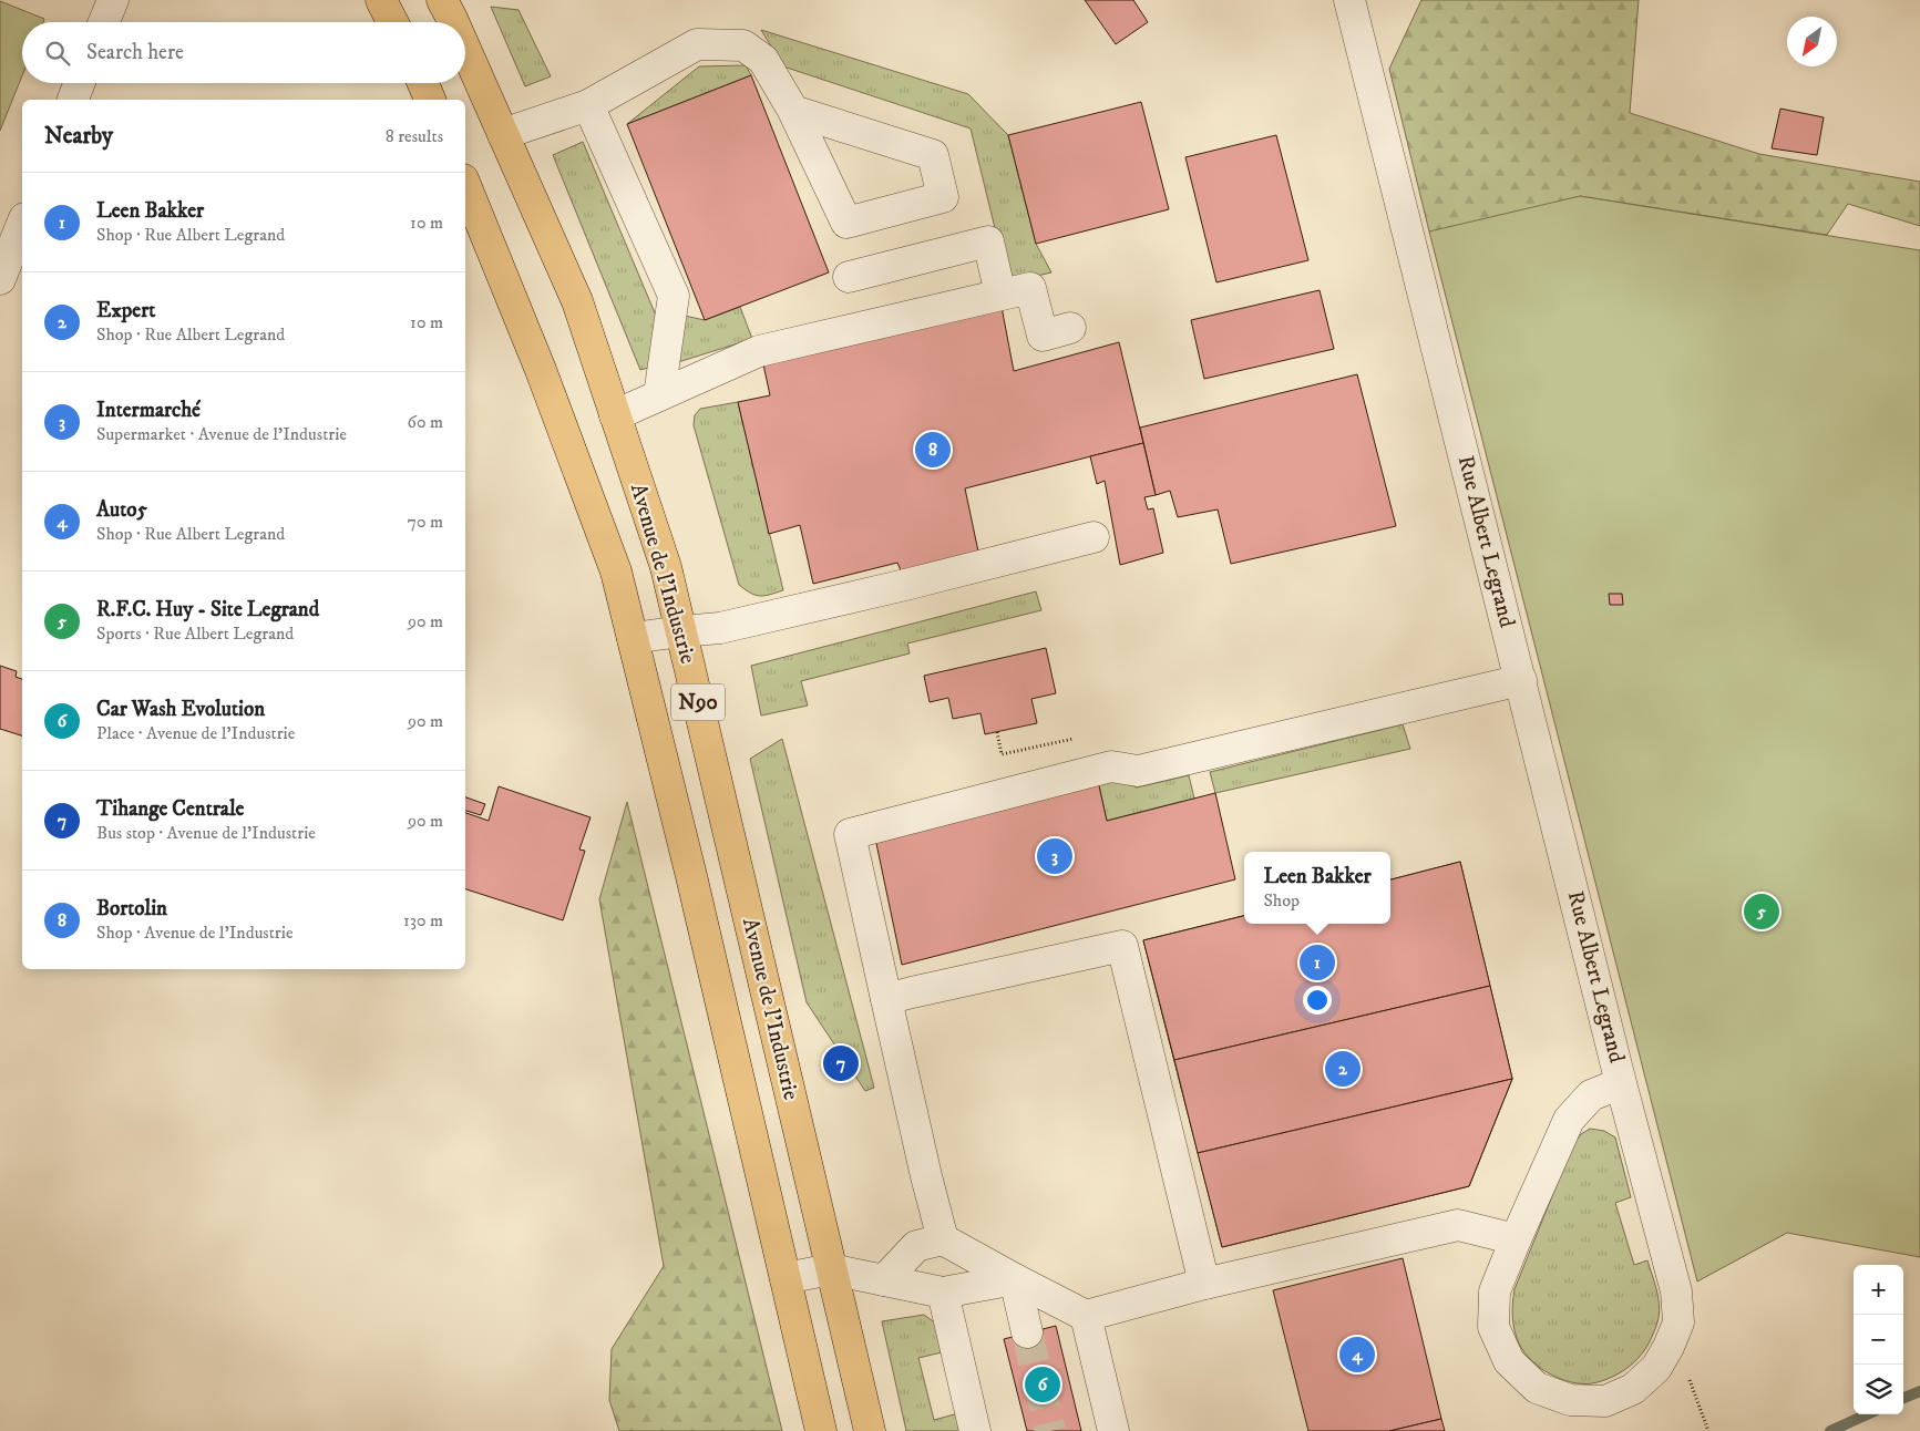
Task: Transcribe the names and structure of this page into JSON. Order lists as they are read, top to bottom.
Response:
{
  "streets": {
    "main road": ["Avenue de l'Industrie", "N90"],
    "street": ["Rue Albert Legrand"]
  },
  "north": "bottom left",
  "page": {
    "search": "Search here",
    "heading": ["Nearby", "8 results"],
    "list": [
      {
        "mark": "1",
        "name": "Leen Bakker",
        "note": "Shop · Rue Albert Legrand",
        "value": "10 m"
      },
      {
        "mark": "2",
        "name": "Expert",
        "note": "Shop · Rue Albert Legrand",
        "value": "10 m"
      },
      {
        "mark": "3",
        "name": "Intermarché",
        "note": "Supermarket · Avenue de l'Industrie",
        "value": "60 m"
      },
      {
        "mark": "4",
        "name": "Auto5",
        "note": "Shop · Rue Albert Legrand",
        "value": "70 m"
      },
      {
        "mark": "5",
        "name": "R.F.C. Huy - Site Legrand",
        "note": "Sports · Rue Albert Legrand",
        "value": "90 m"
      },
      {
        "mark": "6",
        "name": "Car Wash Evolution",
        "note": "Place · Avenue de l'Industrie",
        "value": "90 m"
      },
      {
        "mark": "7",
        "name": "Tihange Centrale",
        "note": "Bus stop · Avenue de l'Industrie",
        "value": "90 m"
      },
      {
        "mark": "8",
        "name": "Bortolin",
        "note": "Shop · Avenue de l'Industrie",
        "value": "130 m"
      }
    ],
    "pins": [
      "8",
      "3",
      "5",
      "1",
      "7",
      "2",
      "4",
      "6"
    ],
    "popup": ["Leen Bakker", "Shop"],
    "map_buttons": ["+", "−"]
  }
}
